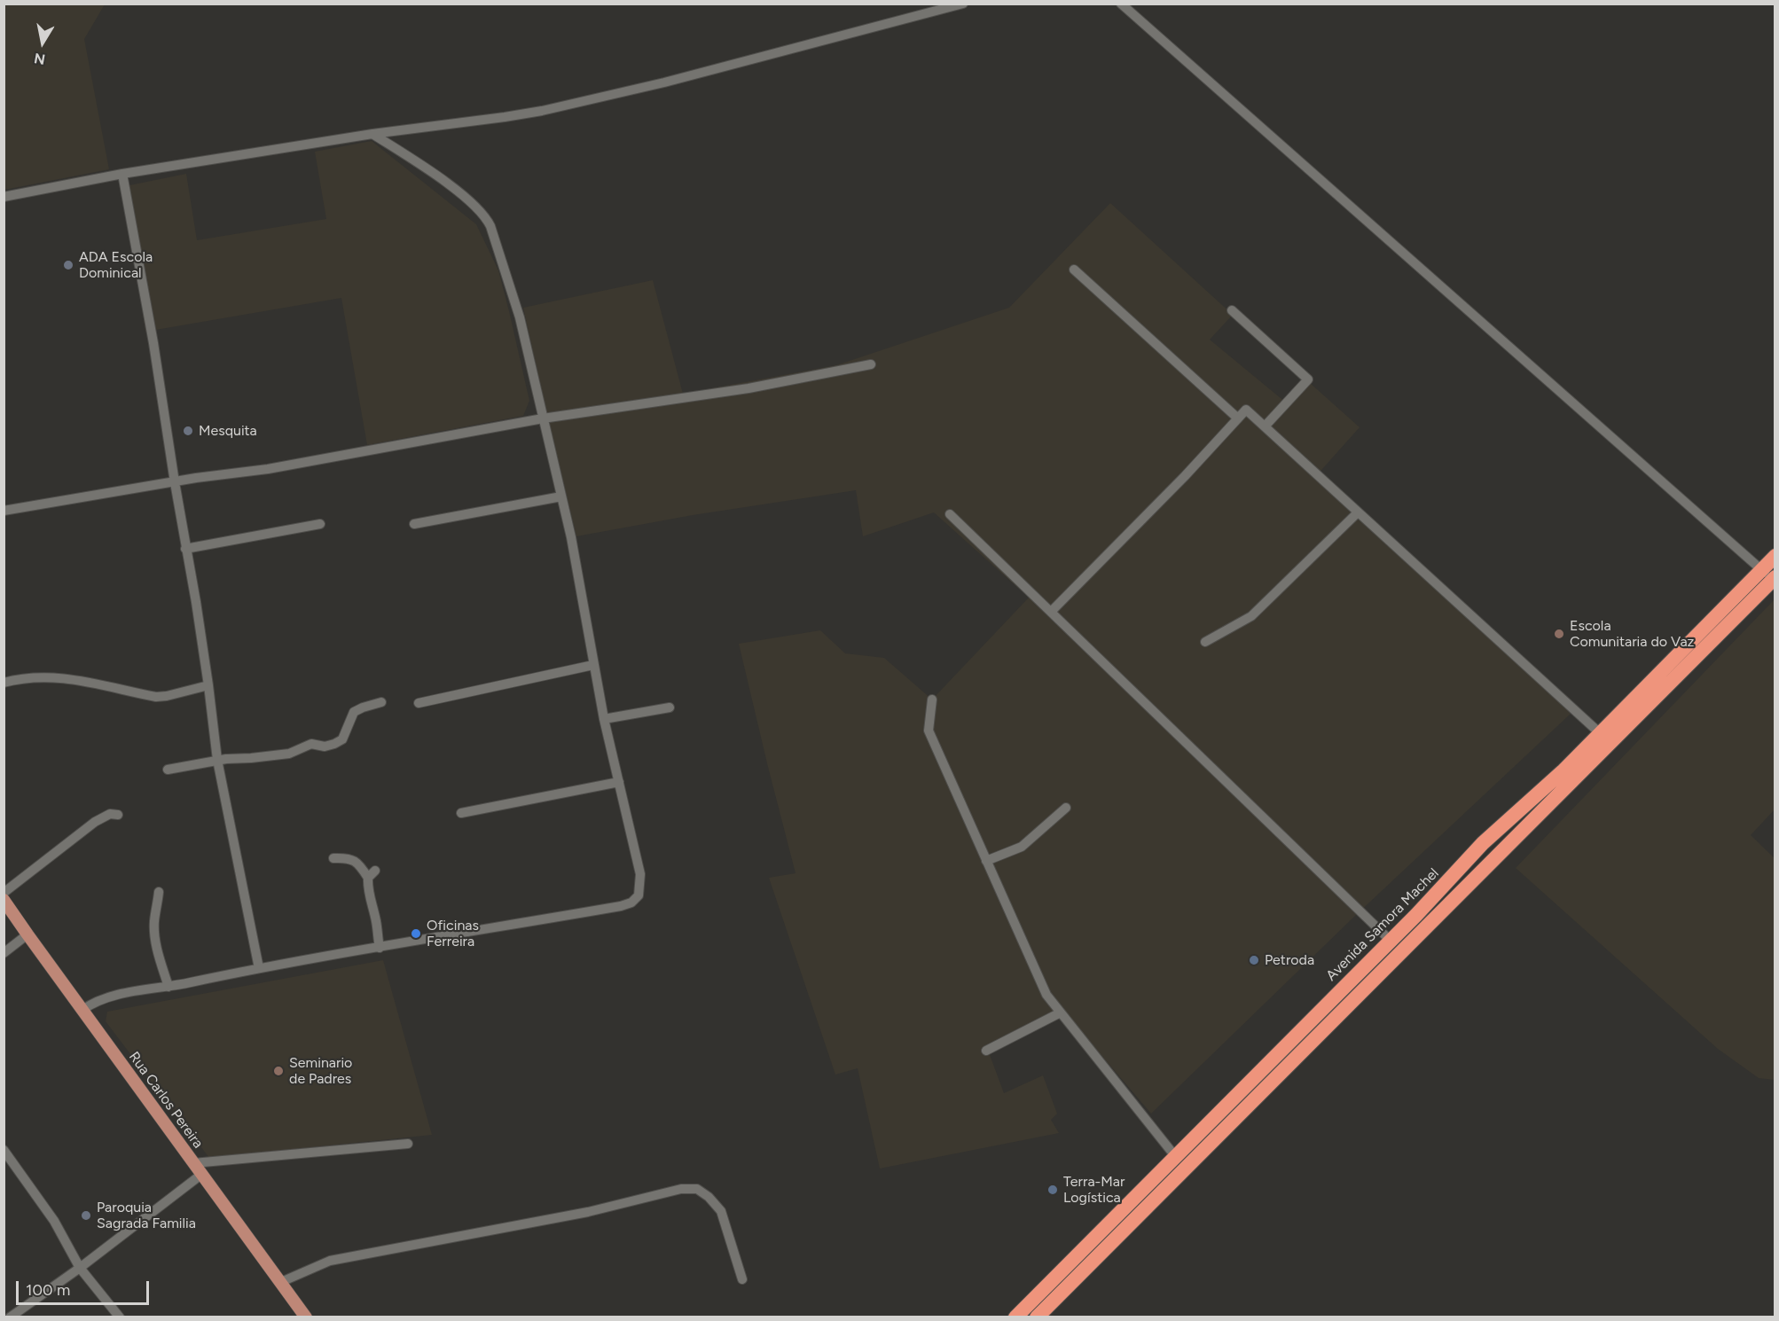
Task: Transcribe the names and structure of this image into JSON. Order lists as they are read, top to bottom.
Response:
{
  "streets": {
    "highway": ["Avenida Samora Machel"],
    "main road": ["Rua Carlos Pereira"]
  },
  "places": [
    "ADA Escola Dominical",
    "Mesquita",
    "Escola Comunitaria do Vaz",
    "Oficinas Ferreira",
    "Petroda",
    "Seminario de Padres",
    "Terra-Mar Logística",
    "Paroquia Sagrada Familia"
  ],
  "scale_bar": "100 m",
  "north": "bottom"
}
